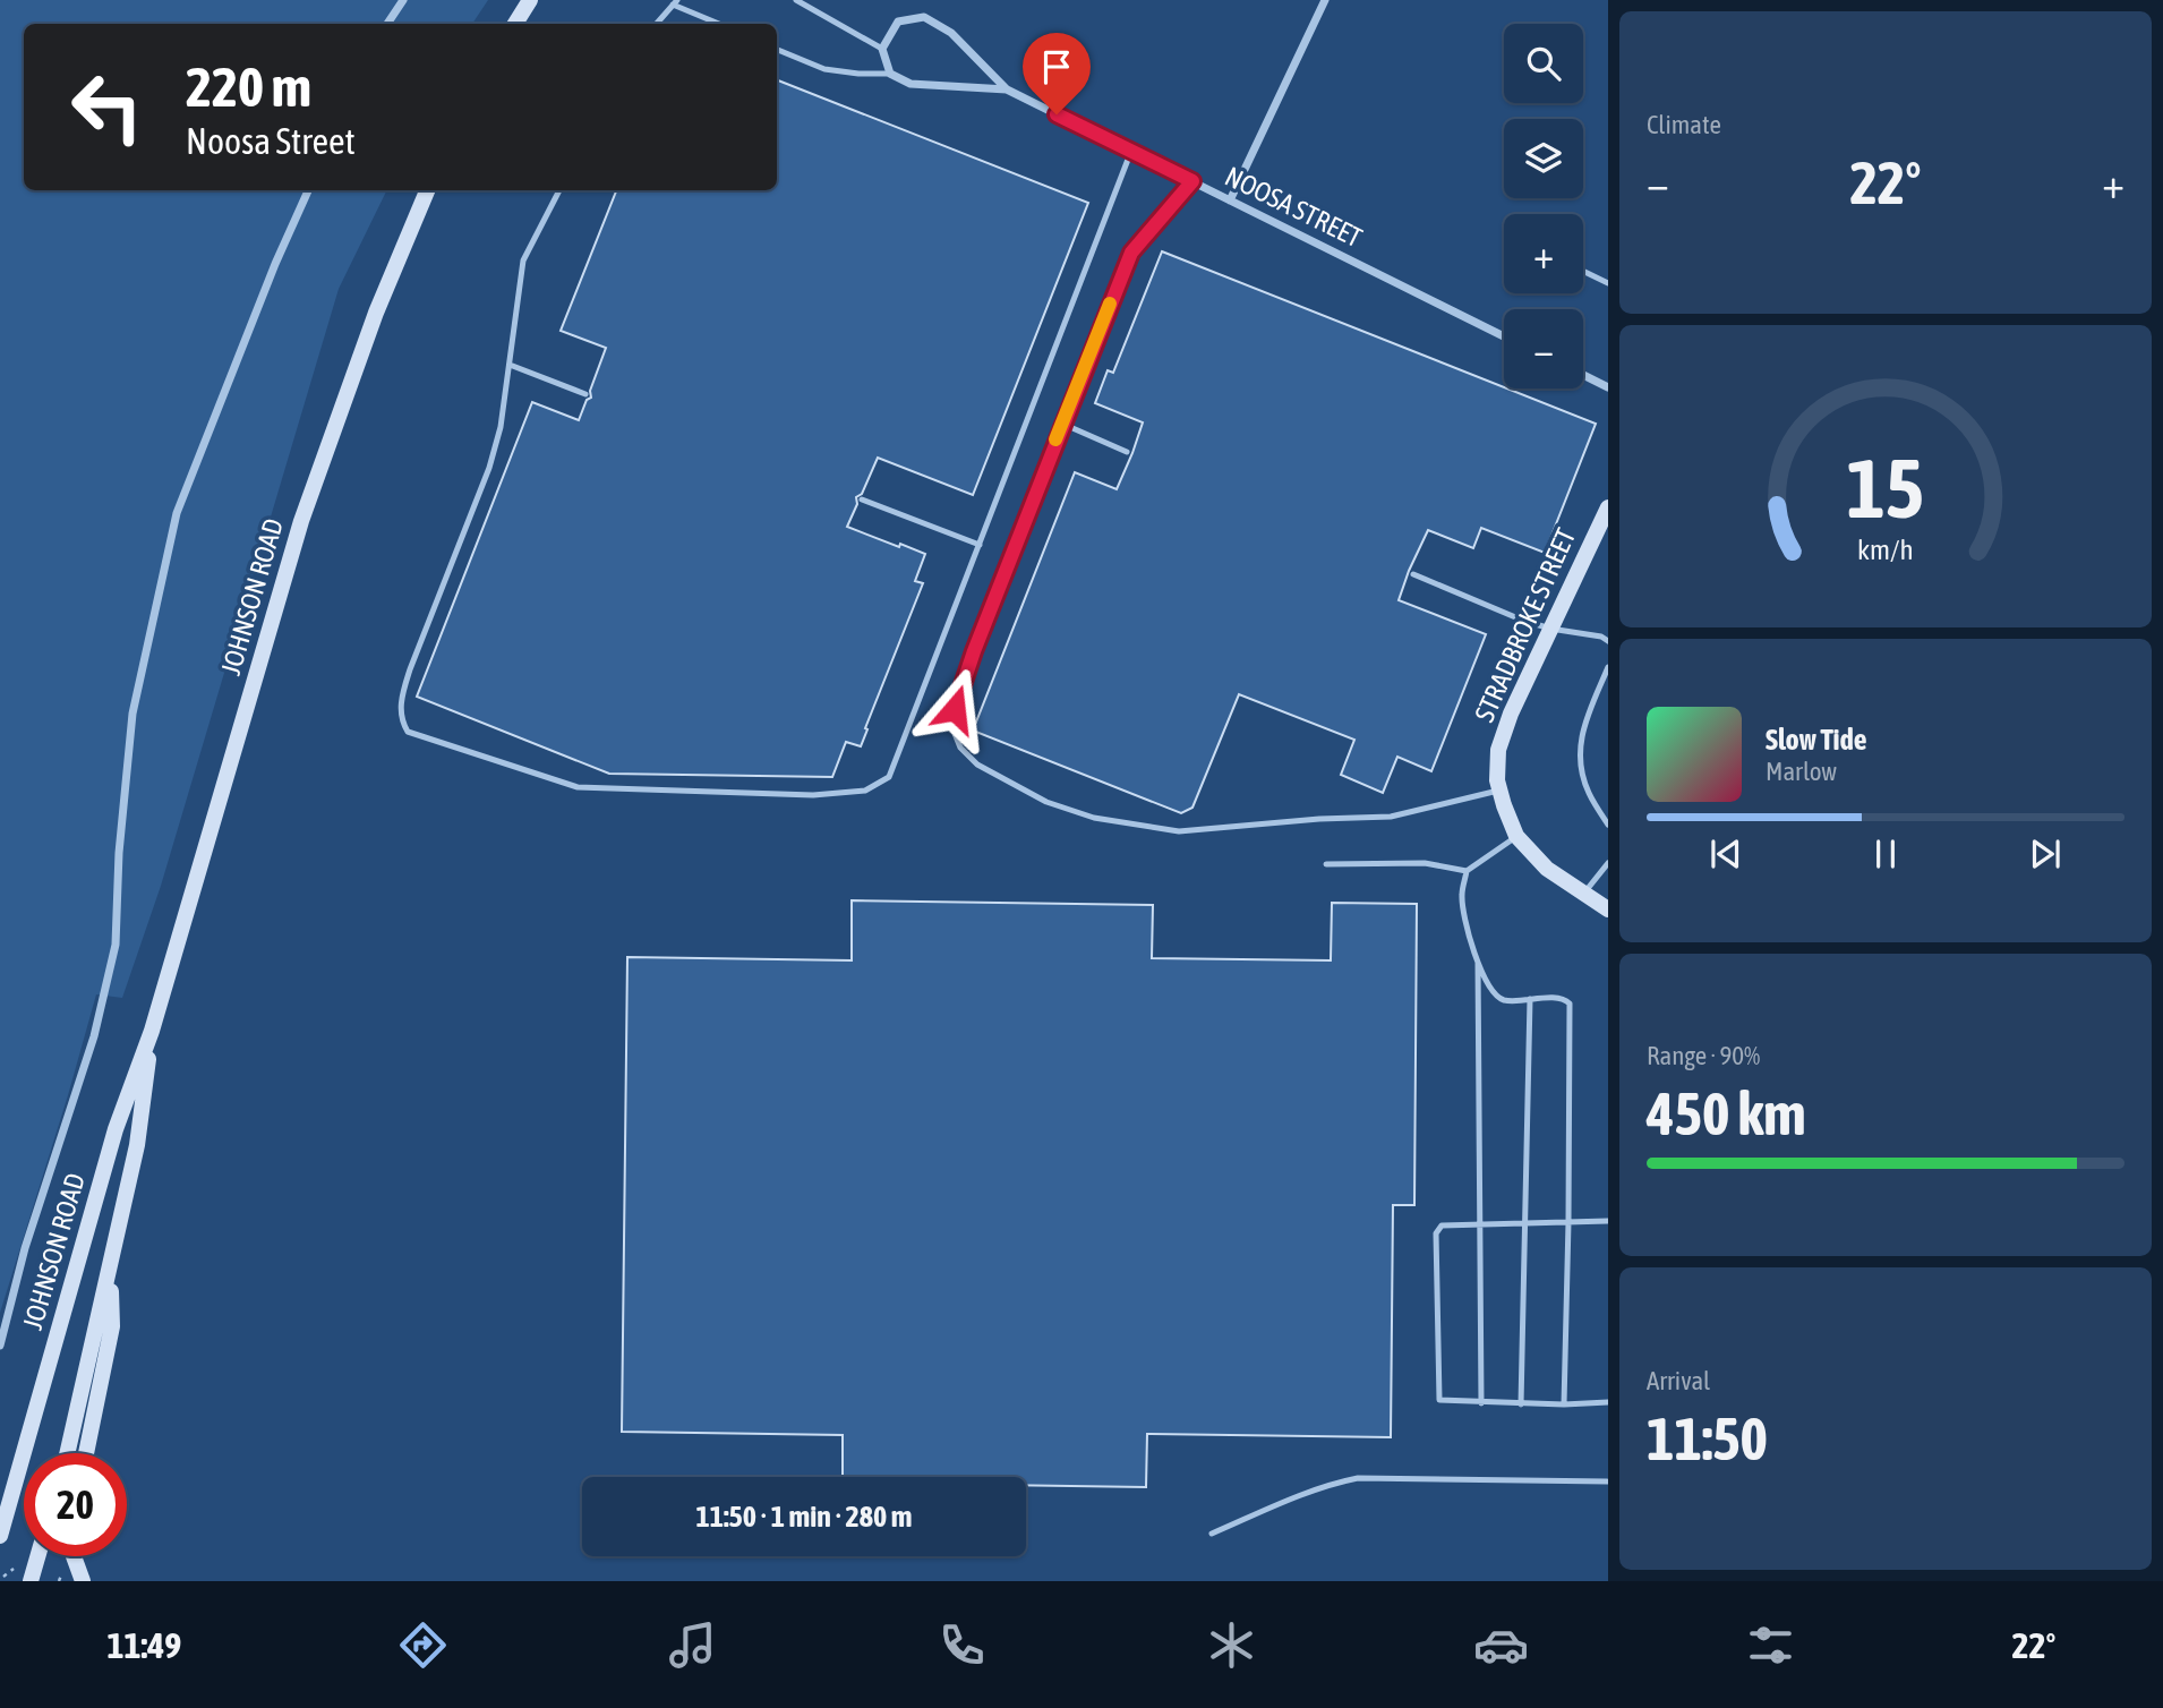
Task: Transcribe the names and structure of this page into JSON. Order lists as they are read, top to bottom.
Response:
{
  "streets": {
    "main road": ["JOHNSON ROAD", "STRADBROKE STREET"],
    "street": ["NOOSA STREET"]
  },
  "page": {
    "tile": [
      "Climate",
      ["Range · 90%", "450 km"],
      ["Arrival", "11:50"]
    ],
    "map_buttons": ["+", "−"],
    "turn": ["220 m", "Noosa Street"],
    "heat": ["−", "22°", "+"],
    "song": ["Slow Tide", "Marlow"],
    "limit": "20",
    "trip": "11:50 · 1 min · 280 m",
    "tabs": ["11:49", "22°"],
    "gauge": ["15", "km/h"]
  }
}
